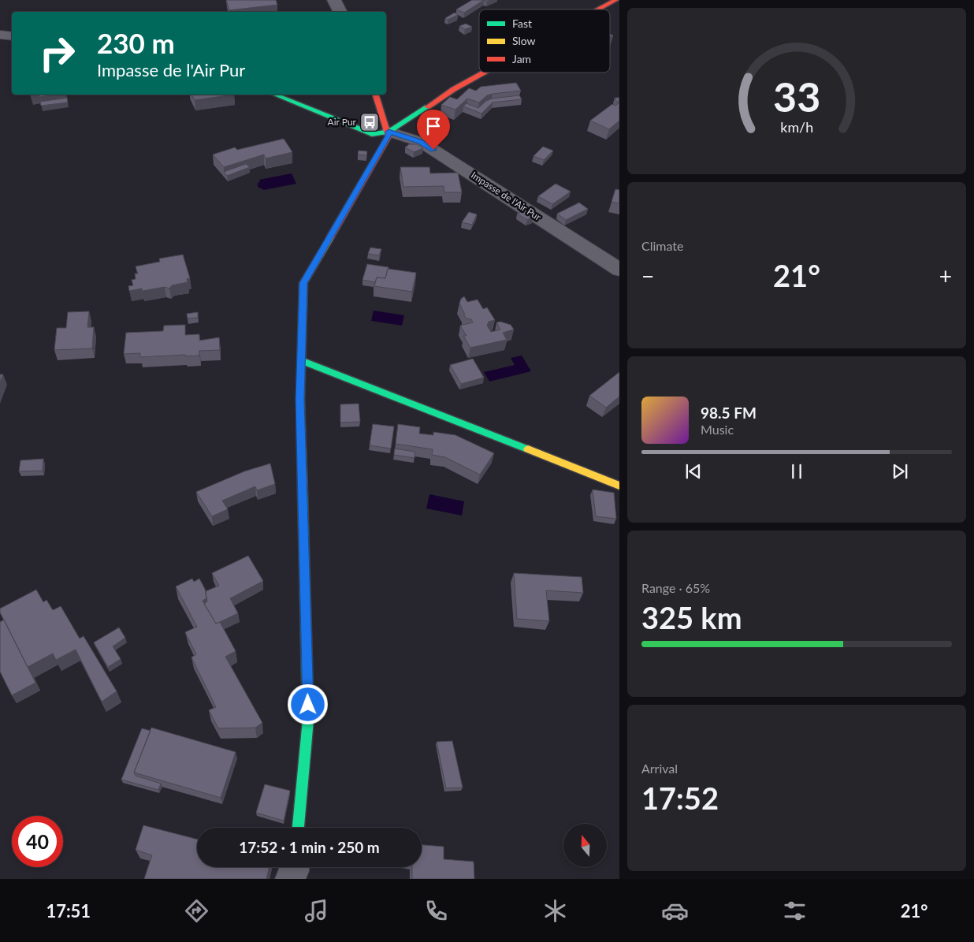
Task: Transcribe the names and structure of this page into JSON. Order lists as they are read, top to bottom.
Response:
{
  "streets": {
    "street": ["Impasse de l'Air Pur"]
  },
  "places": {
    "bus stop": ["Air Pur"]
  },
  "legend": ["Fast", "Slow", "Jam"],
  "north": "top",
  "page": {
    "turn": ["230 m", "Impasse de l'Air Pur"],
    "tile": [
      "Climate",
      ["Range · 65%", "325 km"],
      ["Arrival", "17:52"]
    ],
    "heat": ["−", "21°", "+"],
    "song": ["98.5 FM", "Music"],
    "limit": "40",
    "trip": "17:52 · 1 min · 250 m",
    "tabs": ["17:51", "21°"],
    "gauge": ["33", "km/h"]
  }
}
